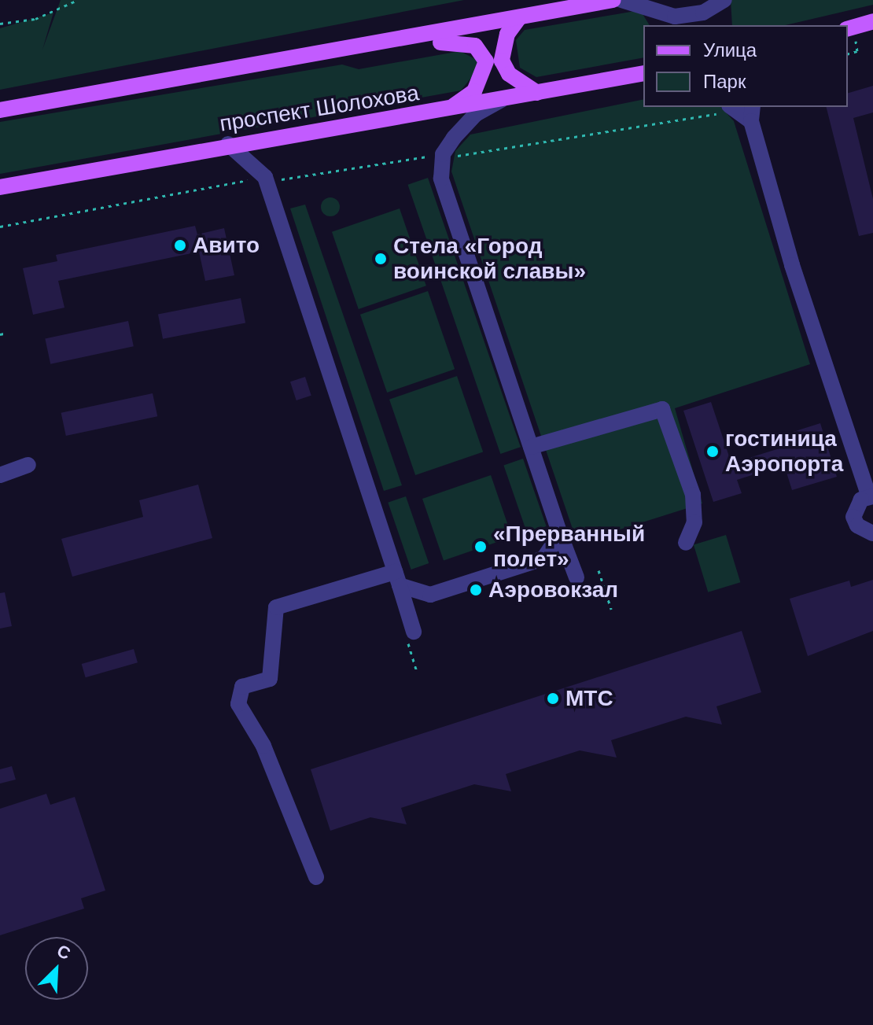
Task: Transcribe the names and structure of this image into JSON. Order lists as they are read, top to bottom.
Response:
{
  "streets": {
    "main road": ["проспект Шолохова"]
  },
  "places": [
    "Авито",
    "Стела «Город воинской славы»",
    "гостиница Аэропорта",
    "«Пpepвaнный пoлeт»",
    "Аэровокзал",
    "МТС"
  ],
  "legend": ["Улица", "Парк"],
  "north": "top right"
}
